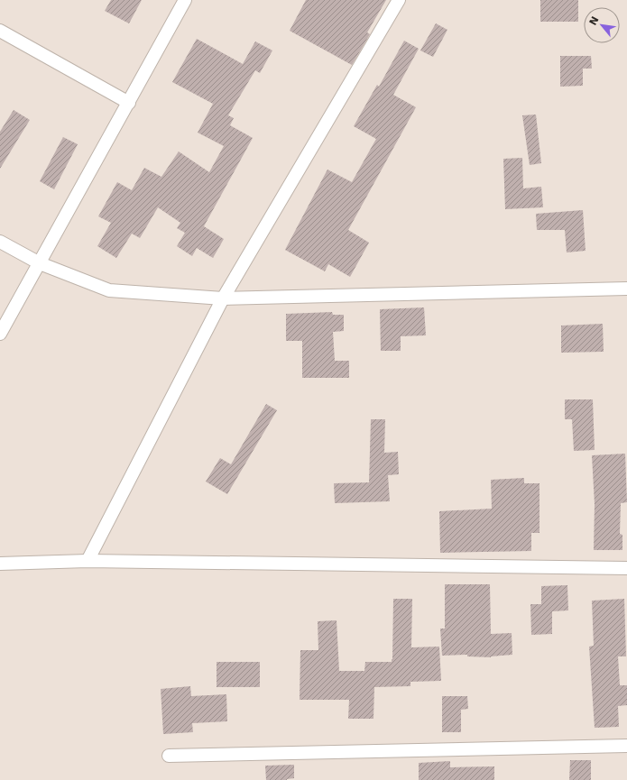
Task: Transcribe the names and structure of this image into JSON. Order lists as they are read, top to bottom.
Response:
{
  "north": "top left"
}
